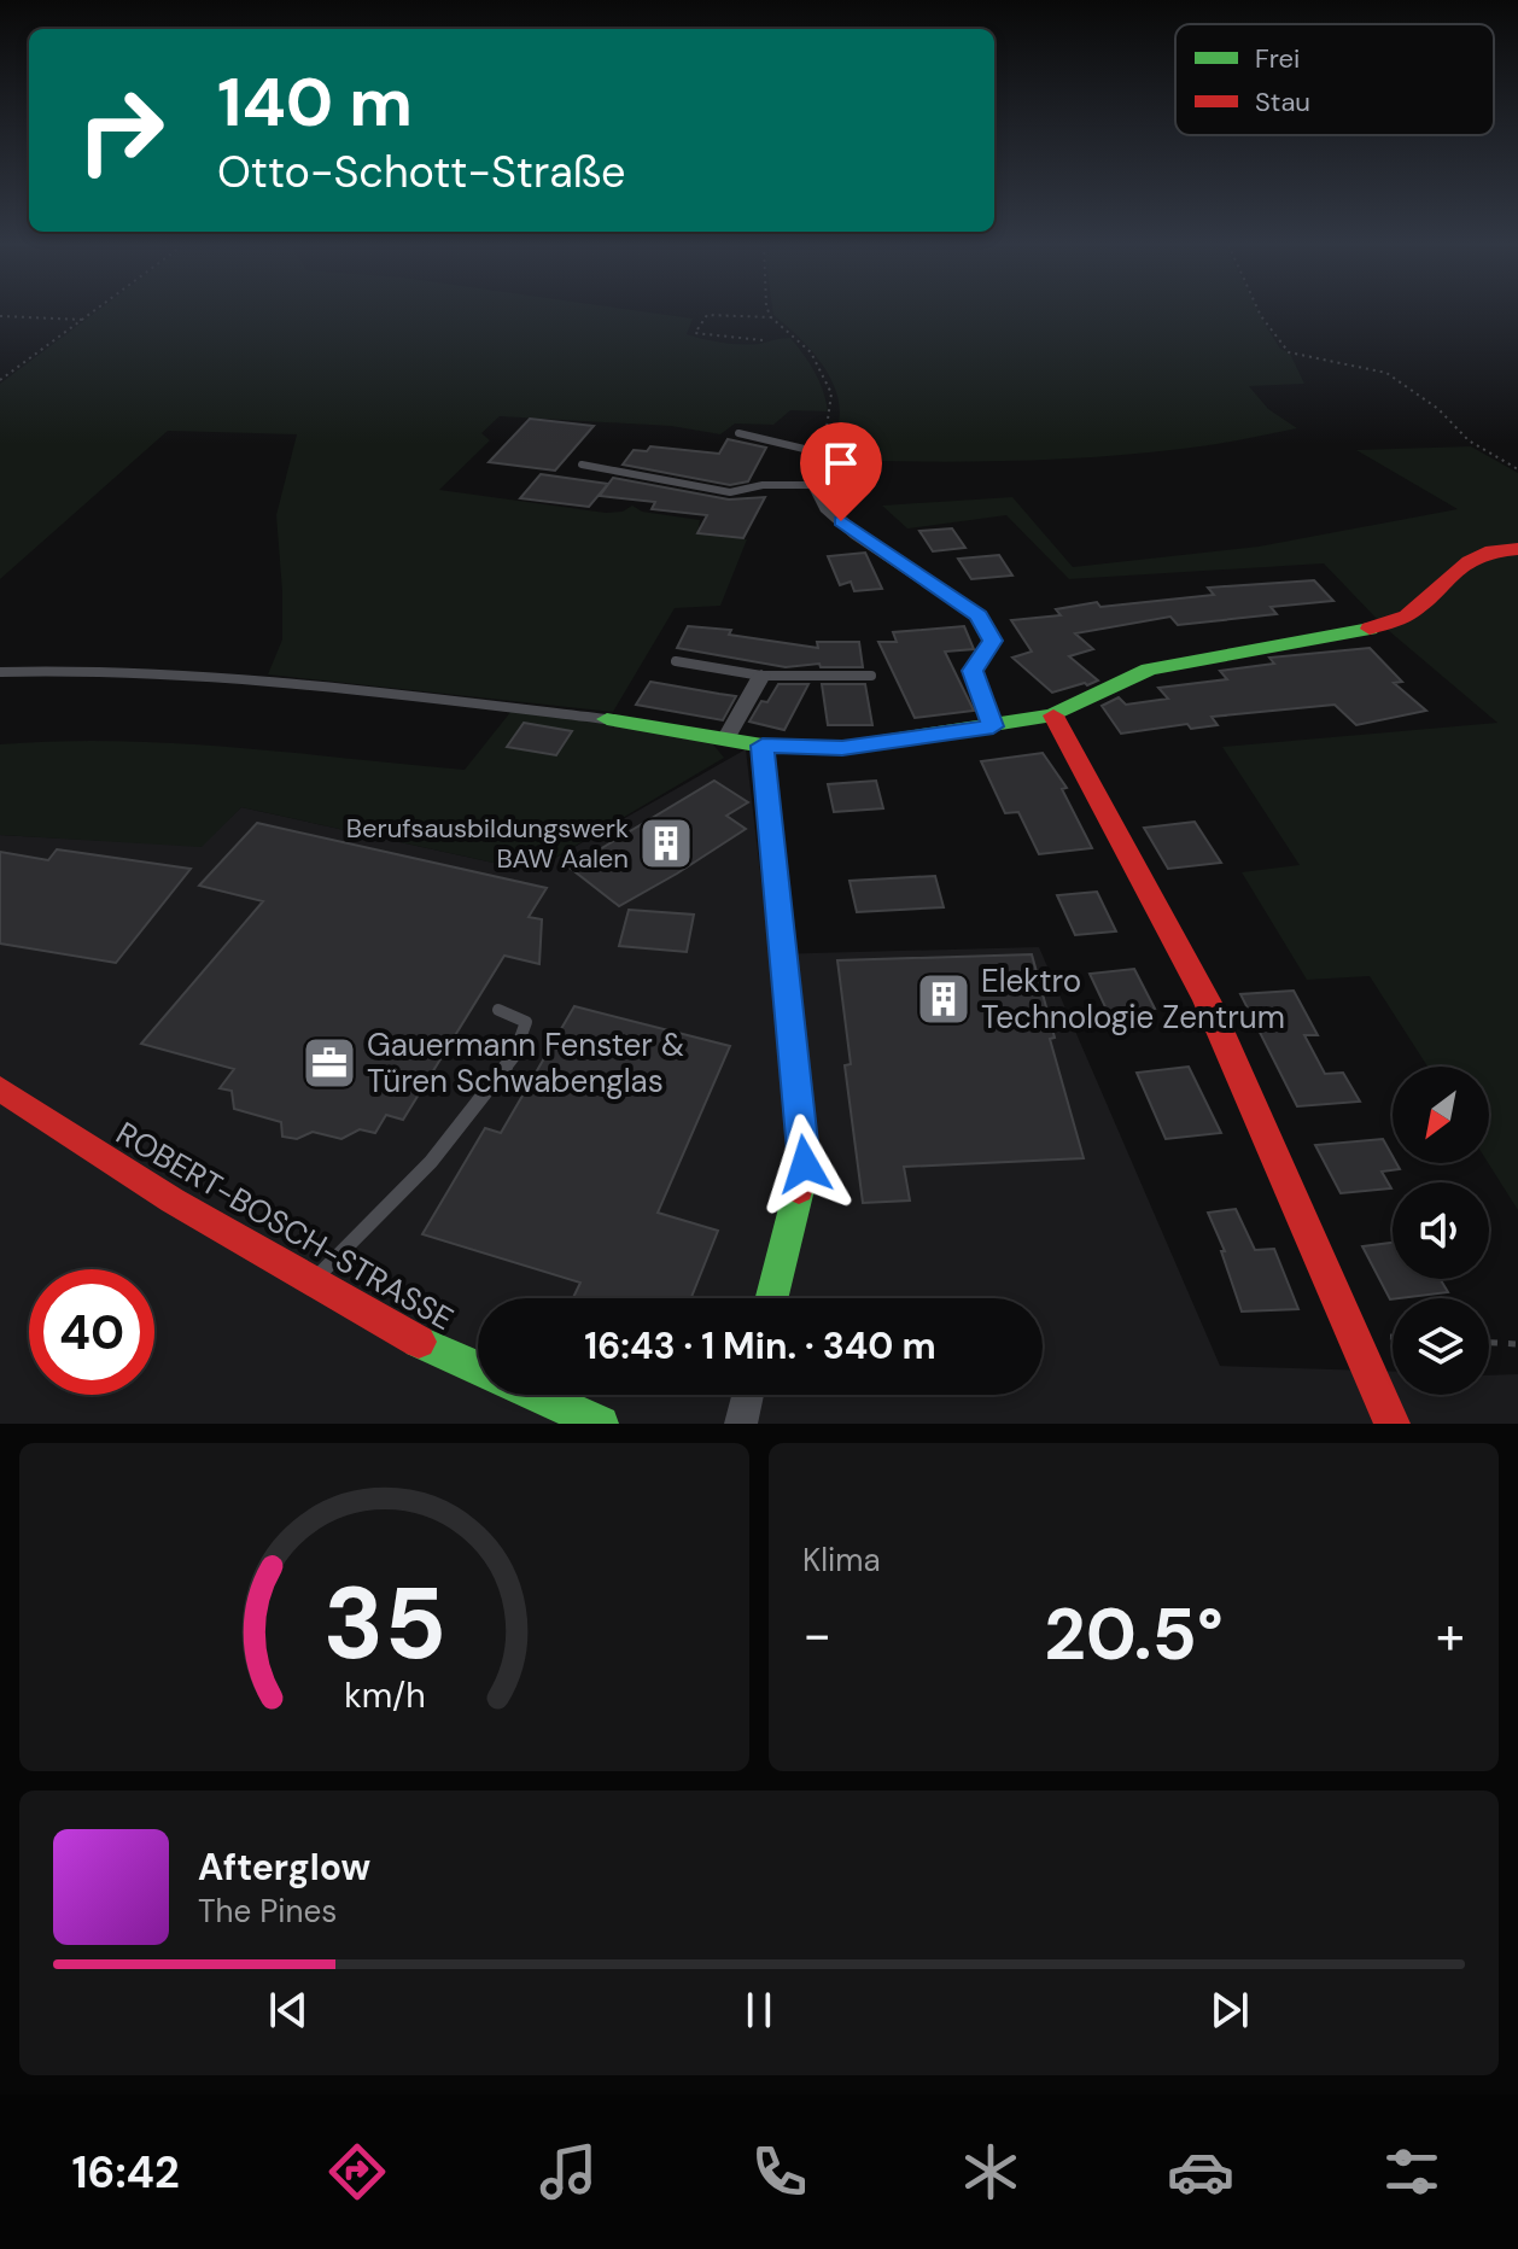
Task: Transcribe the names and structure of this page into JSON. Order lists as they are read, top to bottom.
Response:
{
  "streets": {
    "street": ["ROBERT-BOSCH-STRASSE"]
  },
  "places": {
    "building": ["Berufsausbildungswerk BAW Aalen", "Elektro Technologie Zentrum"],
    "office": ["Gauermann Fenster & Türen Schwabenglas"]
  },
  "legend": ["Frei", "Stau"],
  "north": "bottom left",
  "page": {
    "turn": ["140 m", "Otto-Schott-Straße"],
    "limit": "40",
    "trip": "16:43 · 1 Min. · 340 m",
    "tile": "Klima",
    "heat": ["−", "20.5°", "+"],
    "song": ["Afterglow", "The Pines"],
    "tabs": "16:42",
    "gauge": ["35", "km/h"]
  }
}
